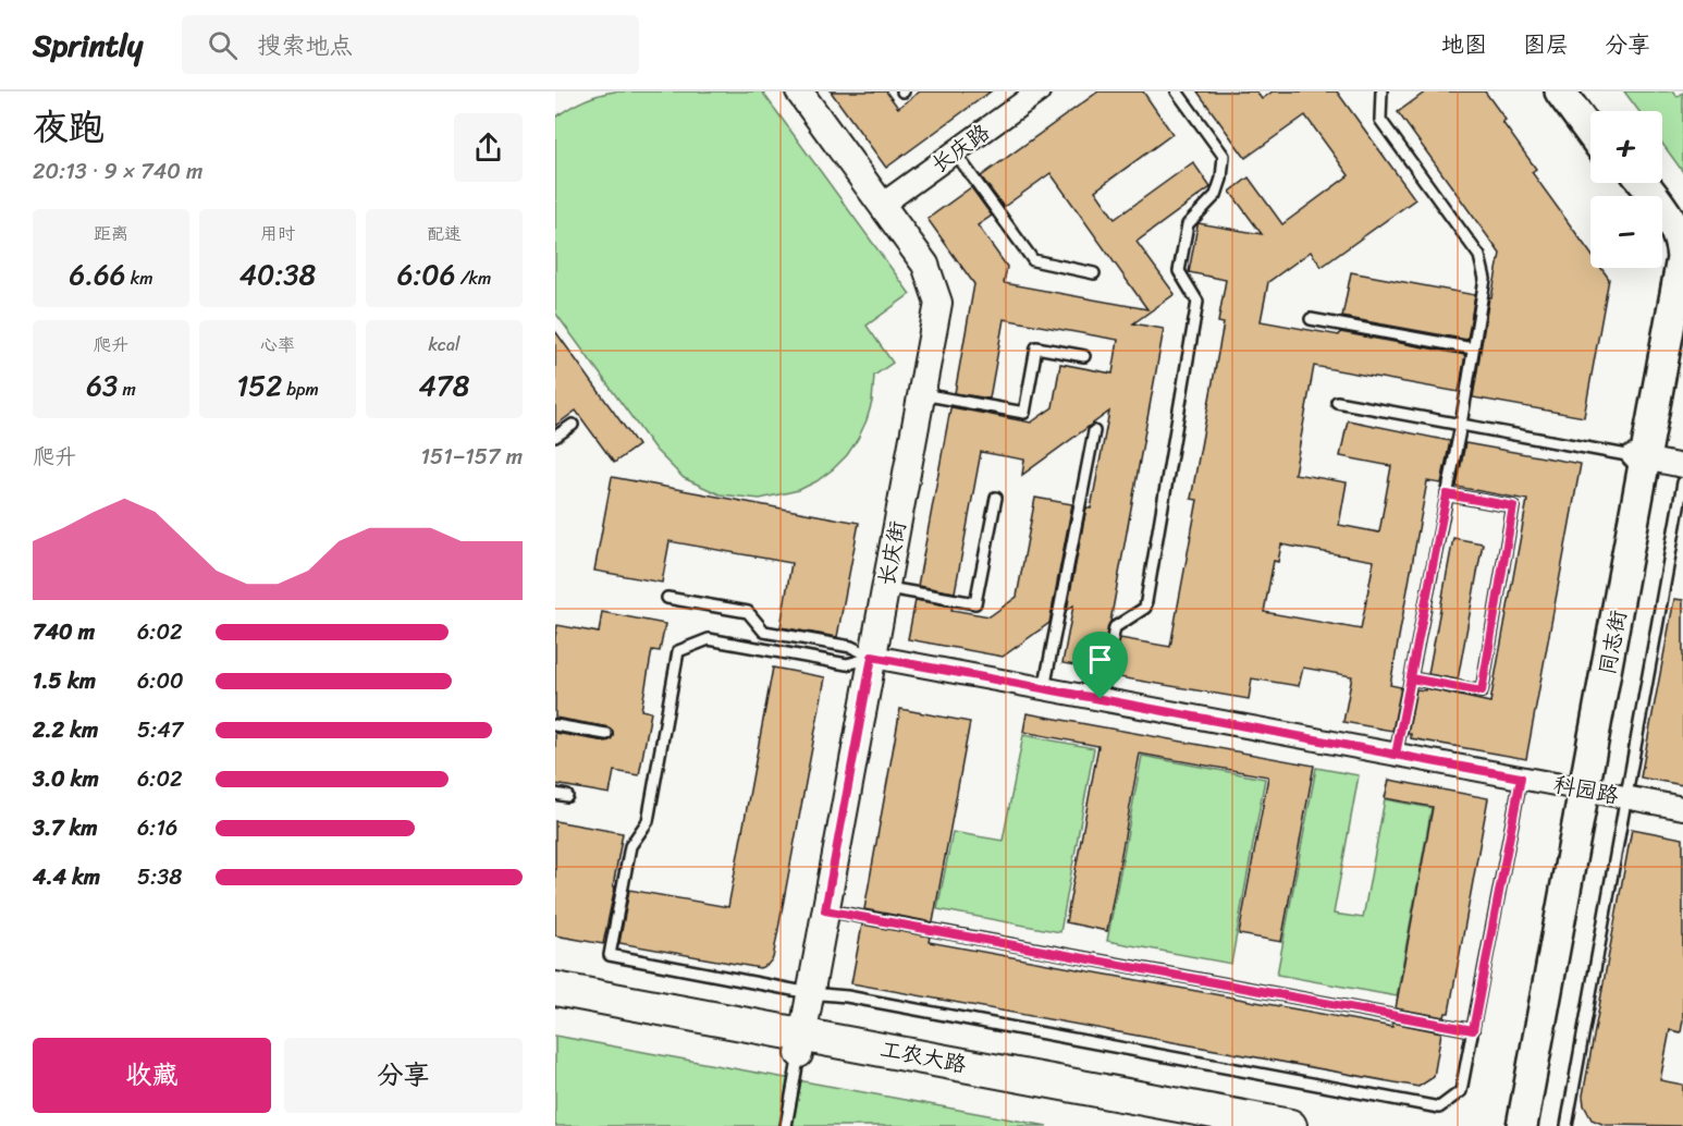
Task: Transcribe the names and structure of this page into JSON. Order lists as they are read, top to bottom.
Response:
{
  "streets": {
    "main road": ["同志街", "工农大路"],
    "street": ["长庆路", "长庆街", "科园路"]
  },
  "crossings": [
    ["长庆路", "长庆街"],
    ["长庆街", "科园路"],
    ["长庆街", "工农大路"],
    ["同志街", "科园路"]
  ],
  "page": {
    "header": "Sprintly",
    "search": "搜索地点",
    "nav": ["地图", "图层", "分享"],
    "heading": ["夜跑", "20:13 · 9 × 740 m"],
    "map_buttons": ["+", "−"],
    "stats": [
      ["距离", "6.66 km"],
      ["用时", "40:38"],
      ["配速", "6:06 /km"],
      ["爬升", "63 m"],
      ["心率", "152 bpm"],
      ["kcal", "478"]
    ],
    "chart": ["爬升", "151–157 m"],
    "list": [
      {
        "name": "740 m",
        "note": "6:02"
      },
      {
        "name": "1.5 km",
        "note": "6:00"
      },
      {
        "name": "2.2 km",
        "note": "5:47"
      },
      {
        "name": "3.0 km",
        "note": "6:02"
      },
      {
        "name": "3.7 km",
        "note": "6:16"
      },
      {
        "name": "4.4 km",
        "note": "5:38"
      }
    ],
    "buttons": ["收藏", "分享"]
  }
}
